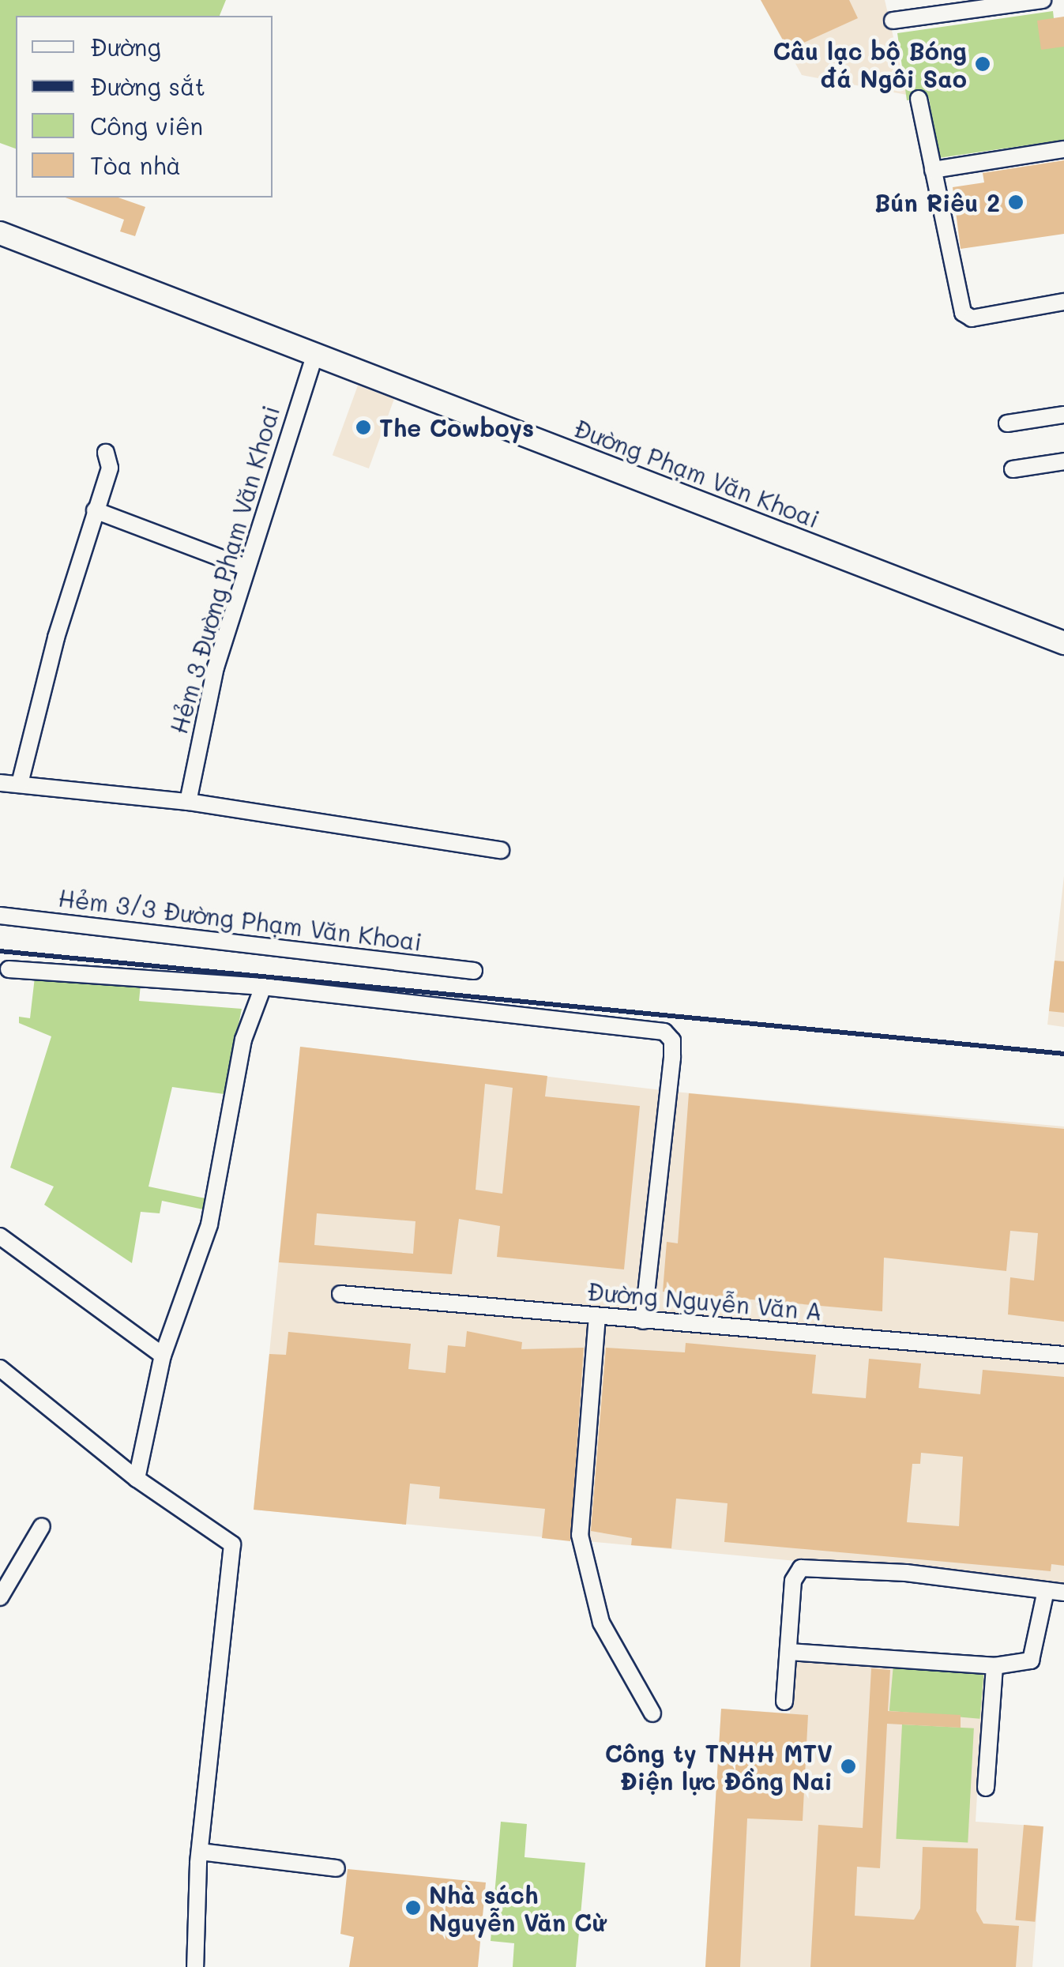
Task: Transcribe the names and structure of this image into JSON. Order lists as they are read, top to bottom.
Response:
{
  "streets": {
    "street": [
      "Đường Phạm Văn Khoai",
      "Hẻm 3 Đường Phạm Văn Khoai",
      "Hẻm 3/3 Đường Phạm Văn Khoai",
      "Đường Nguyễn Văn A"
    ]
  },
  "crossings": [
    ["Đường Phạm Văn Khoai", "Hẻm 3 Đường Phạm Văn Khoai"]
  ],
  "places": [
    "Câu lạc bộ Bóng đá Ngôi Sao",
    "Bún Riêu 2",
    "The Cowboys",
    "Công ty TNHH MTV Điện lực Đồng Nai",
    "Nhà sách Nguyễn Văn Cừ"
  ],
  "legend": [
    "Đường",
    "Đường sắt",
    "Công viên",
    "Tòa nhà"
  ]
}
